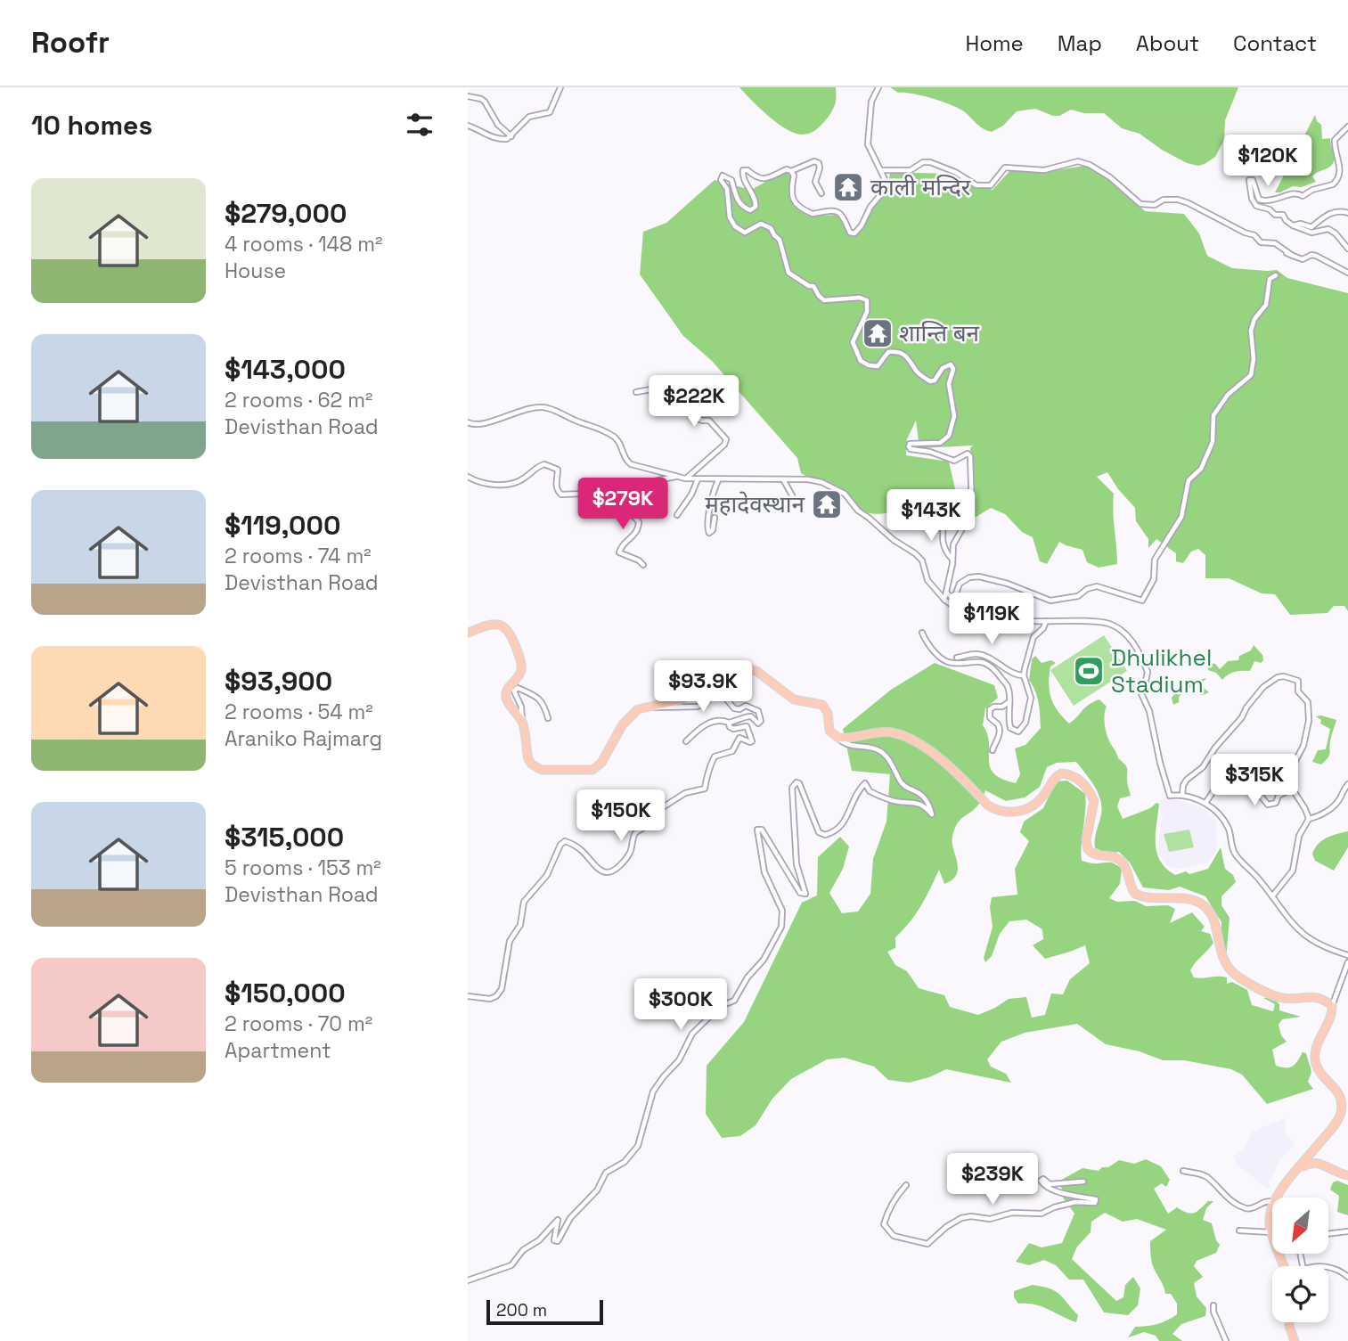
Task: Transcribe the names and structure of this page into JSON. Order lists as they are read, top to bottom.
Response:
{
  "places": {
    "temple": ["काली मन्दिर", "शान्ति बन", "महादेवस्थान"],
    "sports": ["Dhulikhel Stadium"]
  },
  "scale_bar": "200 m",
  "north": "bottom left",
  "page": {
    "header": "Roofr",
    "nav": [
      "Home",
      "Map",
      "About",
      "Contact"
    ],
    "heading": "10 homes",
    "price": [
      "$120K",
      "$222K",
      "$279K",
      "$143K",
      "$119K",
      "$93.9K",
      "$315K",
      "$150K",
      "$300K",
      "$239K"
    ],
    "list": [
      {
        "name": "$279,000",
        "note": "4 rooms · 148 m² · House"
      },
      {
        "name": "$143,000",
        "note": "2 rooms · 62 m² · Devisthan Road"
      },
      {
        "name": "$119,000",
        "note": "2 rooms · 74 m² · Devisthan Road"
      },
      {
        "name": "$93,900",
        "note": "2 rooms · 54 m² · Araniko Rajmarg"
      },
      {
        "name": "$315,000",
        "note": "5 rooms · 153 m² · Devisthan Road"
      },
      {
        "name": "$150,000",
        "note": "2 rooms · 70 m² · Apartment"
      }
    ],
    "scale": "200 m"
  }
}
